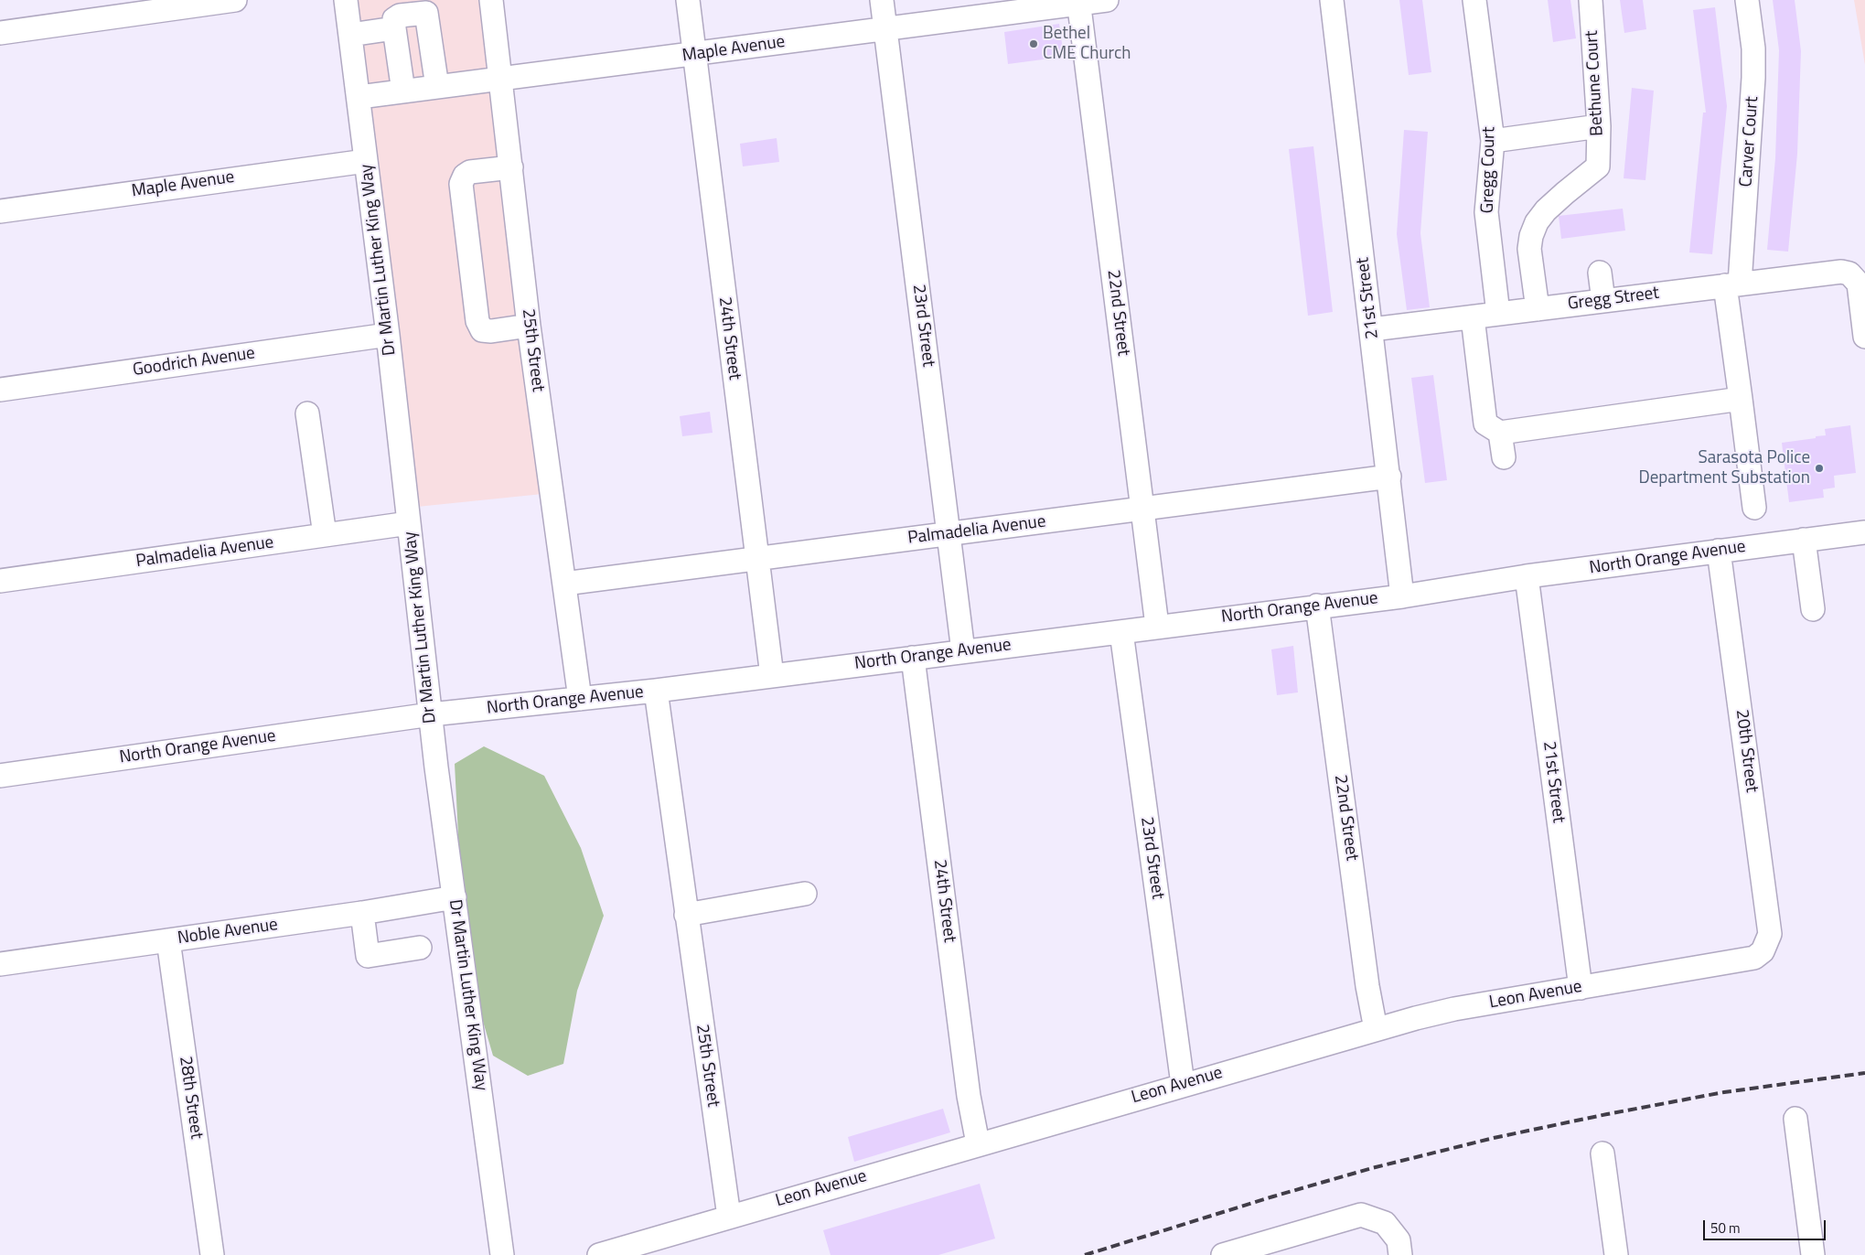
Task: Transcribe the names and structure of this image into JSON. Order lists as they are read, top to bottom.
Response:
{
  "streets": {
    "street": [
      "Maple Avenue",
      "Bethune Court",
      "Carver Court",
      "Gregg Court",
      "Dr Martin Luther King Way",
      "21st Street",
      "Gregg Street",
      "22nd Street",
      "23rd Street",
      "24th Street",
      "25th Street",
      "Goodrich Avenue",
      "Palmadelia Avenue",
      "North Orange Avenue",
      "20th Street",
      "Noble Avenue",
      "Leon Avenue",
      "28th Street"
    ]
  },
  "crossings": [
    ["Maple Avenue", "Dr Martin Luther King Way"],
    ["Maple Avenue", "22nd Street"],
    ["Maple Avenue", "23rd Street"],
    ["Maple Avenue", "24th Street"],
    ["Maple Avenue", "25th Street"],
    ["Bethune Court", "Gregg Street"],
    ["Carver Court", "Gregg Street"],
    ["Gregg Court", "Gregg Street"],
    ["Dr Martin Luther King Way", "Goodrich Avenue"],
    ["Dr Martin Luther King Way", "Palmadelia Avenue"],
    ["Dr Martin Luther King Way", "North Orange Avenue"],
    ["Dr Martin Luther King Way", "Noble Avenue"],
    ["21st Street", "Gregg Street"],
    ["21st Street", "Palmadelia Avenue"],
    ["21st Street", "North Orange Avenue"],
    ["21st Street", "Leon Avenue"],
    ["22nd Street", "Palmadelia Avenue"],
    ["22nd Street", "North Orange Avenue"],
    ["22nd Street", "Leon Avenue"],
    ["23rd Street", "Palmadelia Avenue"],
    ["23rd Street", "North Orange Avenue"],
    ["23rd Street", "Leon Avenue"],
    ["24th Street", "Palmadelia Avenue"],
    ["24th Street", "North Orange Avenue"],
    ["24th Street", "Leon Avenue"],
    ["25th Street", "Palmadelia Avenue"],
    ["25th Street", "North Orange Avenue"],
    ["25th Street", "Leon Avenue"],
    ["North Orange Avenue", "20th Street"],
    ["20th Street", "Leon Avenue"],
    ["Noble Avenue", "28th Street"]
  ],
  "places": ["Bethel CME Church", "Sarasota Police Department Substation"],
  "scale_bar": "50 m"
}
